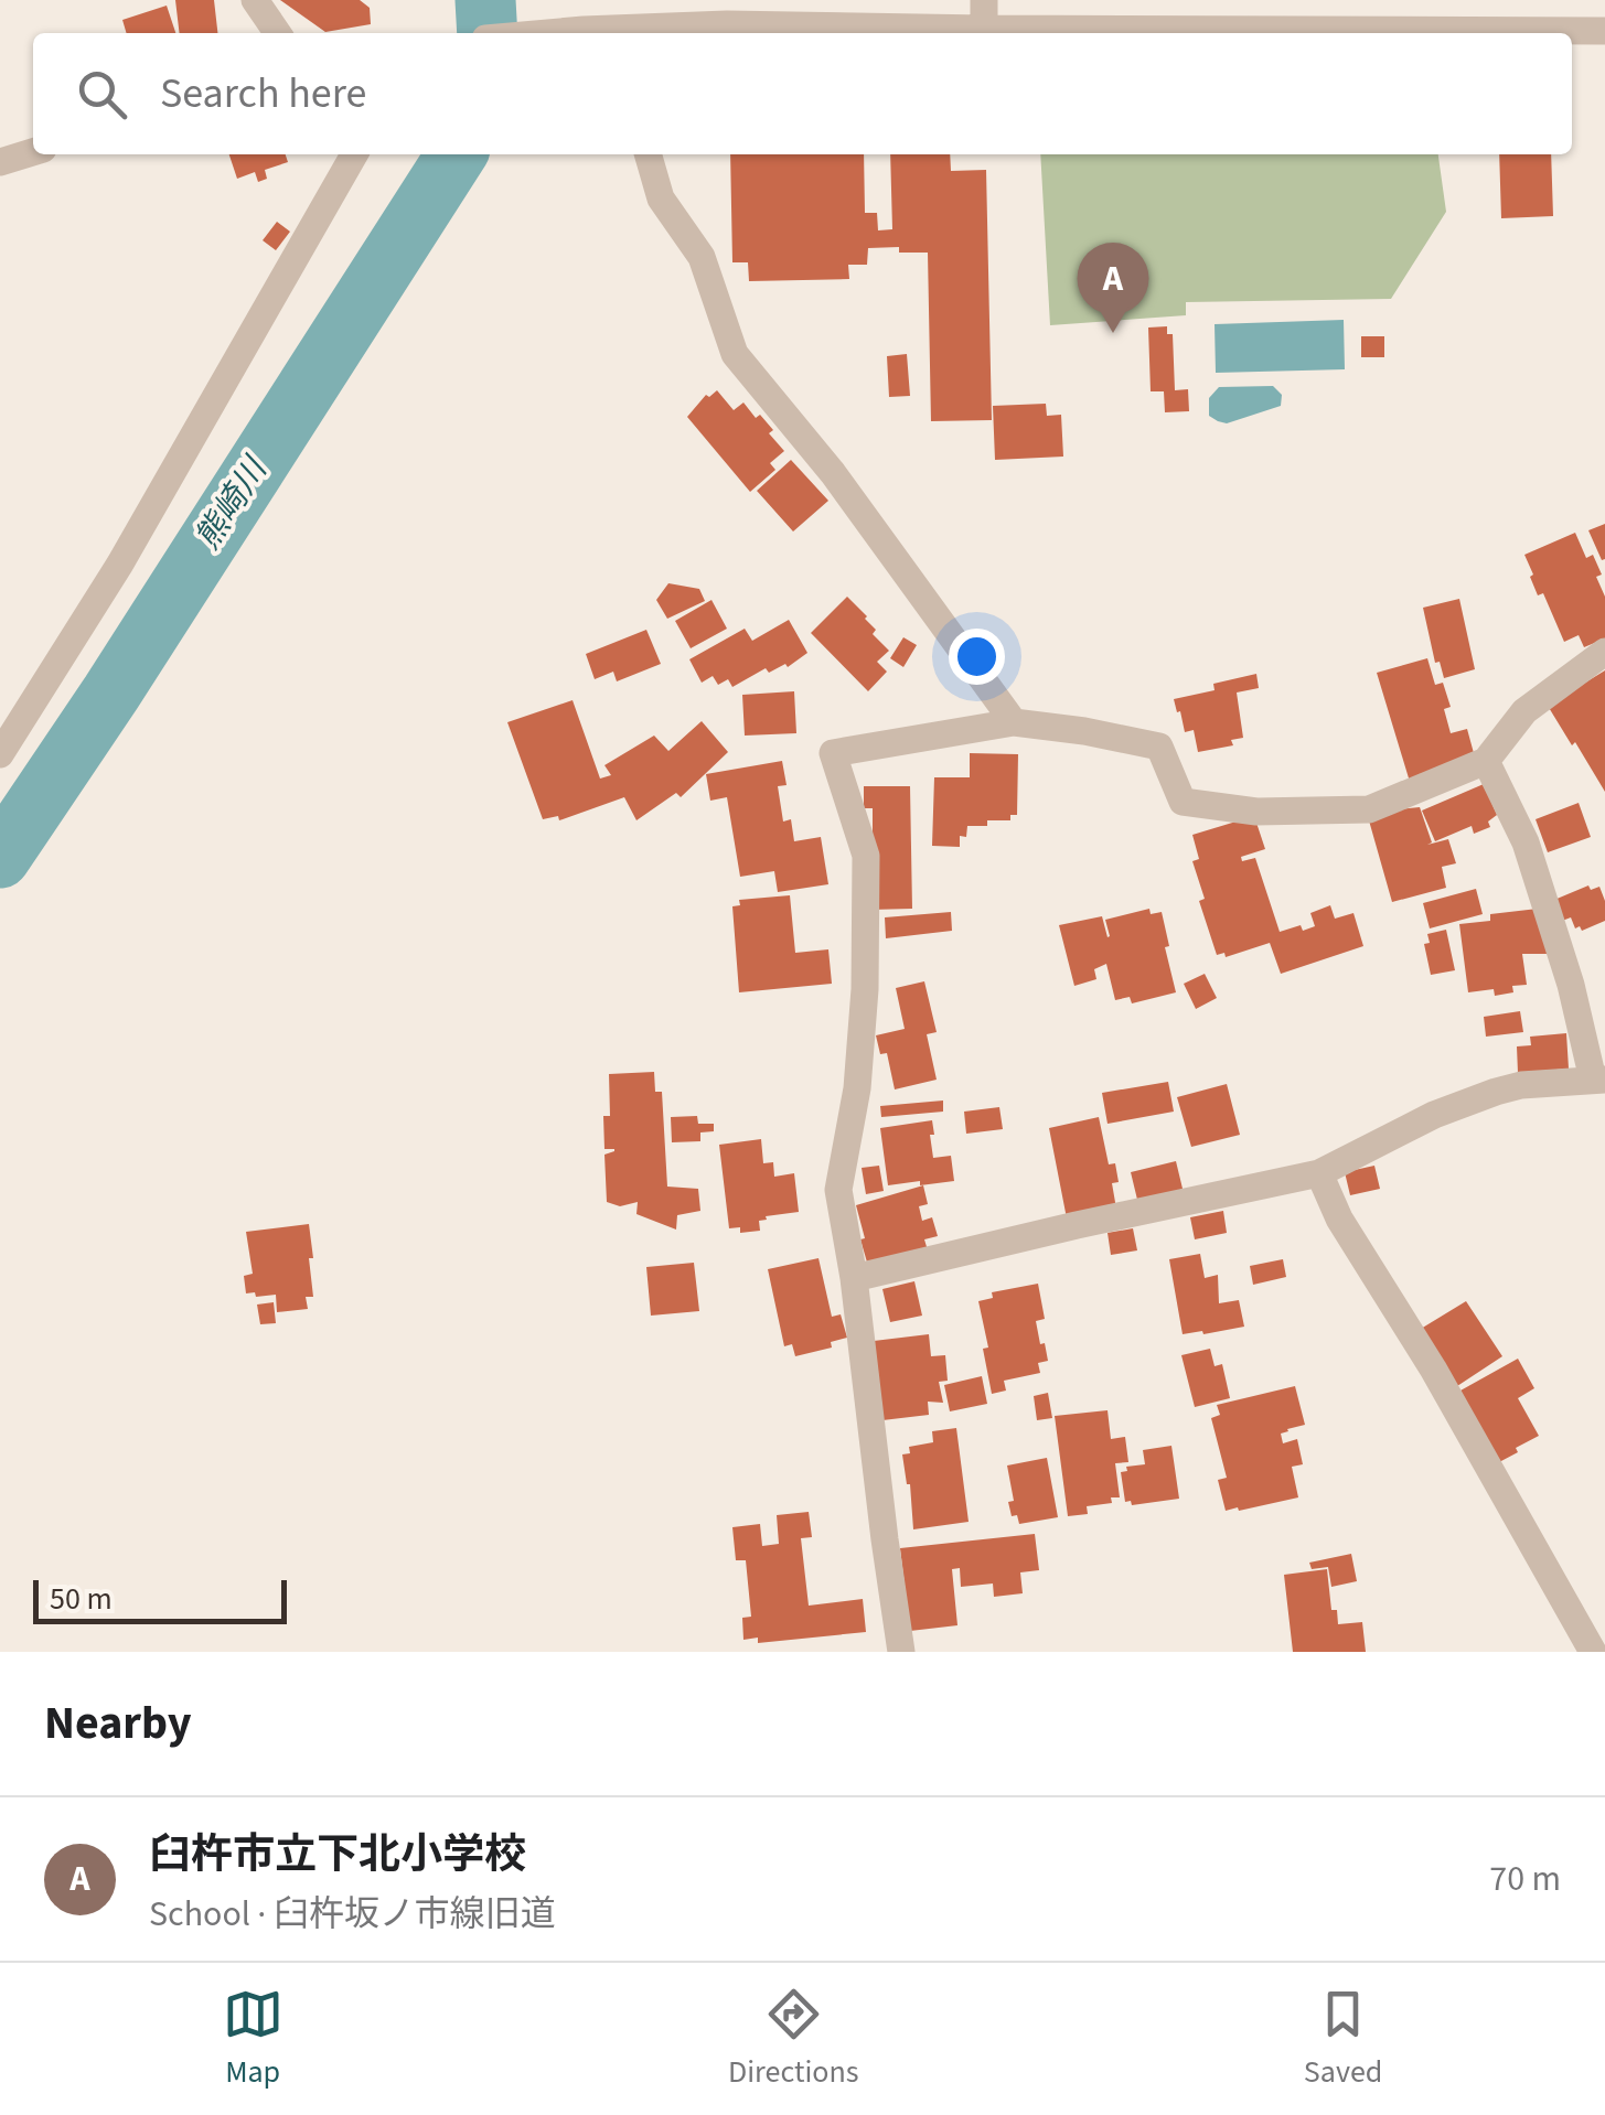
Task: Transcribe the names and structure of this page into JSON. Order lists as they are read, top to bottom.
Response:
{
  "water": ["熊崎川"],
  "scale_bar": "50 m",
  "page": {
    "search": "Search here",
    "pins": "A",
    "scale": "50 m",
    "heading": "Nearby",
    "list": [
      {
        "mark": "A",
        "name": "臼杵市立下北小学校",
        "note": "School · 臼杵坂ノ市線旧道",
        "value": "70 m"
      }
    ],
    "nav": ["Map", "Directions", "Saved"]
  }
}
